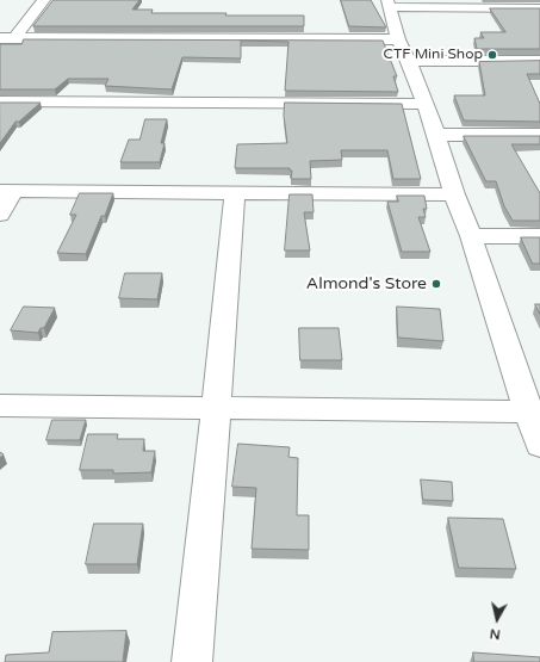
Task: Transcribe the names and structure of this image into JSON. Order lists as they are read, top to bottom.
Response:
{
  "places": ["CTF Mini Shop", "Almond's Store"],
  "north": "bottom"
}
